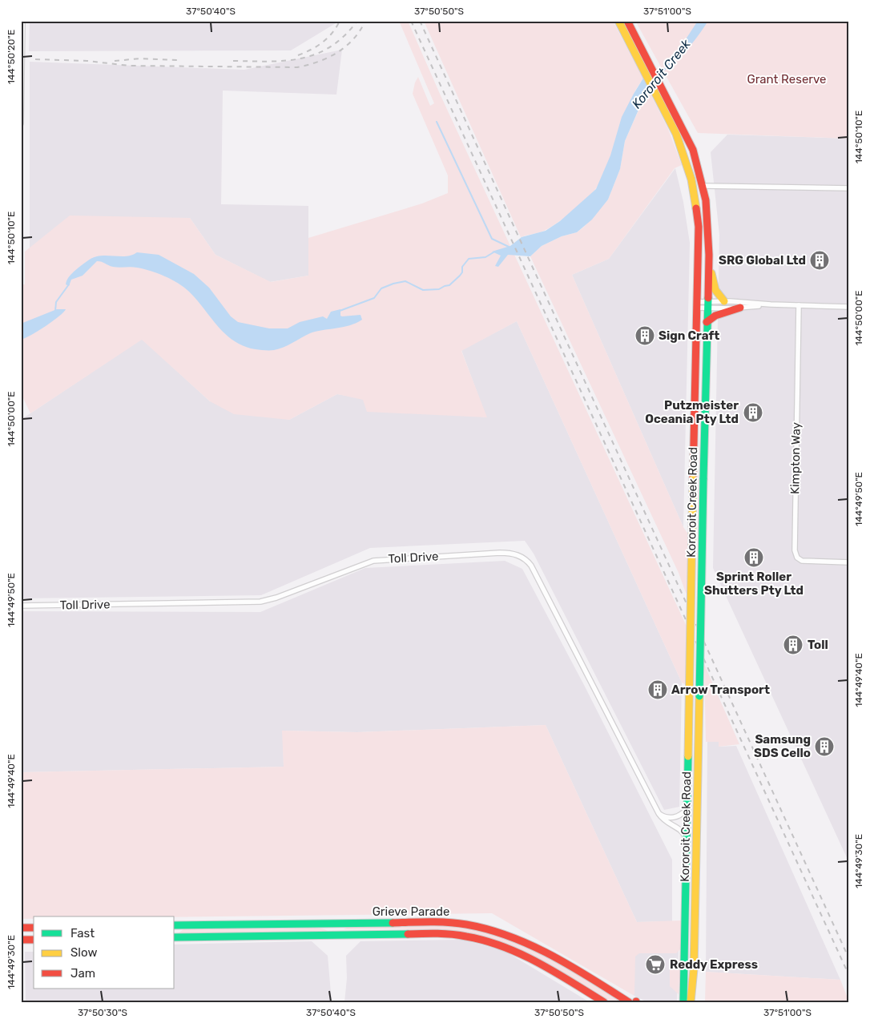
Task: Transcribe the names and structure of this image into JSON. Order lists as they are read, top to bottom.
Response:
{
  "streets": {
    "main road": ["Kororoit Creek Road", "Grieve Parade"],
    "street": ["Kimpton Way", "Toll Drive"]
  },
  "crossings": [
    ["Kororoit Creek Road", "Toll Drive"]
  ],
  "water": ["Kororoit Creek"],
  "parks": ["Grant Reserve"],
  "places": {
    "building": [
      "SRG Global Ltd",
      "Sign Craft",
      "Putzmeister Oceania Pty Ltd",
      "Sprint Roller Shutters Pty Ltd",
      "Toll",
      "Arrow Transport",
      "Samsung SDS Cello"
    ],
    "supermarket": ["Reddy Express"]
  },
  "legend": ["Fast", "Slow", "Jam"],
  "coordinates": [
    "37°50'40\"S",
    "37°50'50\"S",
    "37°51'00\"S",
    "144°50'20\"E",
    "144°50'10\"E",
    "144°50'00\"E",
    "144°49'50\"E",
    "144°49'40\"E",
    "144°49'30\"E",
    "37°50'30\"S"
  ]
}
